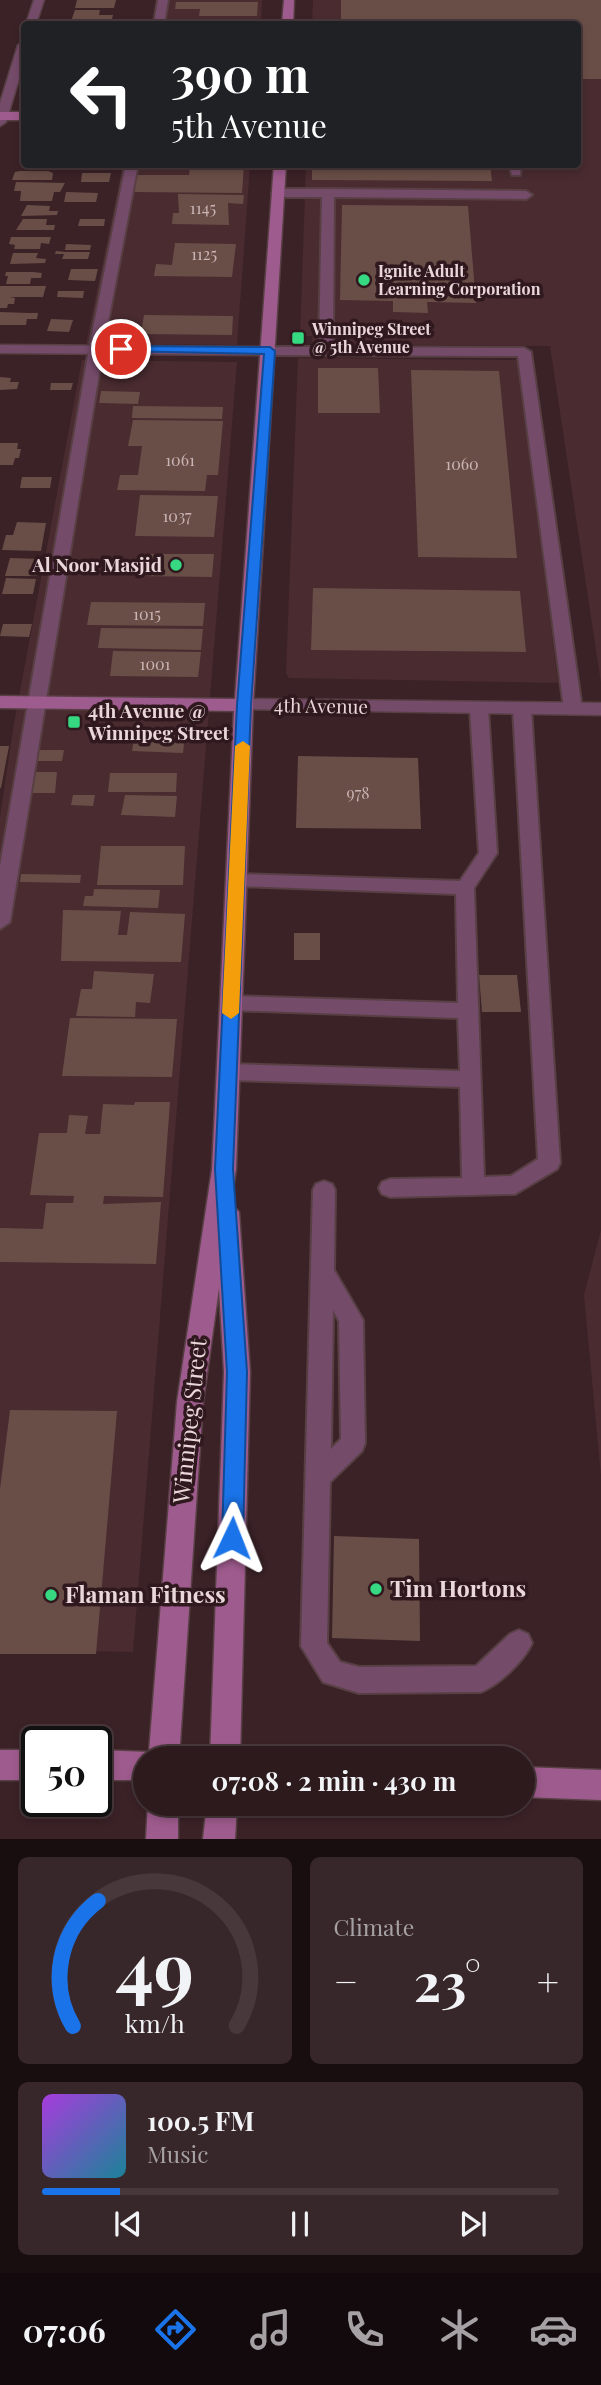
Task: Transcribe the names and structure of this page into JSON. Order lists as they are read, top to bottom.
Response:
{
  "streets": {
    "main road": ["4th Avenue", "Winnipeg Street"]
  },
  "crossings": [
    ["4th Avenue", "Winnipeg Street"]
  ],
  "places": {
    "other": [
      "Ignite Adult Learning Corporation",
      "Al Noor Masjid",
      "Tim Hortons",
      "Flaman Fitness"
    ],
    "transit": ["Winnipeg Street @ 5th Avenue", "4th Avenue @ Winnipeg Street"]
  },
  "house_numbers": [
    "1145",
    "1125",
    "1061",
    "1060",
    "1037",
    "1015",
    "1001",
    "978"
  ],
  "page": {
    "turn": ["390 m", "5th Avenue"],
    "limit": "50",
    "trip": "07:08 · 2 min · 430 m",
    "tile": "Climate",
    "heat": ["−", "23°", "+"],
    "song": ["100.5 FM", "Music"],
    "tabs": "07:06",
    "gauge": ["49", "km/h"]
  }
}
